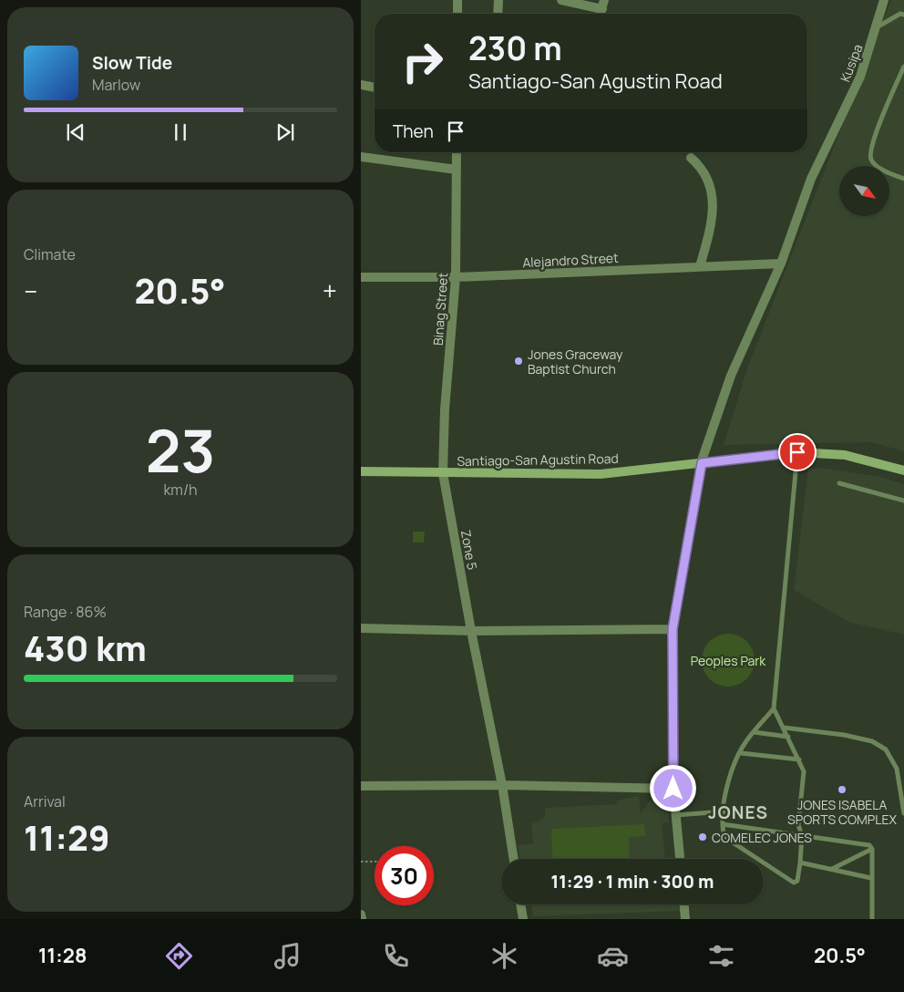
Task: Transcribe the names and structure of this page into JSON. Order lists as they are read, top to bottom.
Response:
{
  "streets": {
    "main road": ["Santiago-San Agustin Road"],
    "street": [
      "Kusipa",
      "Alejandro Street",
      "Binag Street",
      "Zone 5"
    ]
  },
  "crossings": [
    ["Kusipa", "Alejandro Street"],
    ["Kusipa", "Santiago-San Agustin Road"],
    ["Alejandro Street", "Binag Street"],
    ["Binag Street", "Santiago-San Agustin Road"],
    ["Binag Street", "Zone 5"],
    ["Santiago-San Agustin Road", "Zone 5"]
  ],
  "districts": ["JONES"],
  "parks": ["Peoples Park"],
  "places": ["Jones Graceway Baptist Church", "JONES ISABELA SPORTS COMPLEX", "COMELEC JONES"],
  "north": "bottom right",
  "page": {
    "turn": ["230 m", "Santiago-San Agustin Road"],
    "song": ["Slow Tide", "Marlow"],
    "then": "Then",
    "tile": [
      "Climate",
      ["23", "km/h"],
      ["Range · 86%", "430 km"],
      ["Arrival", "11:29"]
    ],
    "heat": ["−", "20.5°", "+"],
    "limit": "30",
    "trip": "11:29 · 1 min · 300 m",
    "tabs": ["11:28", "20.5°"]
  }
}
